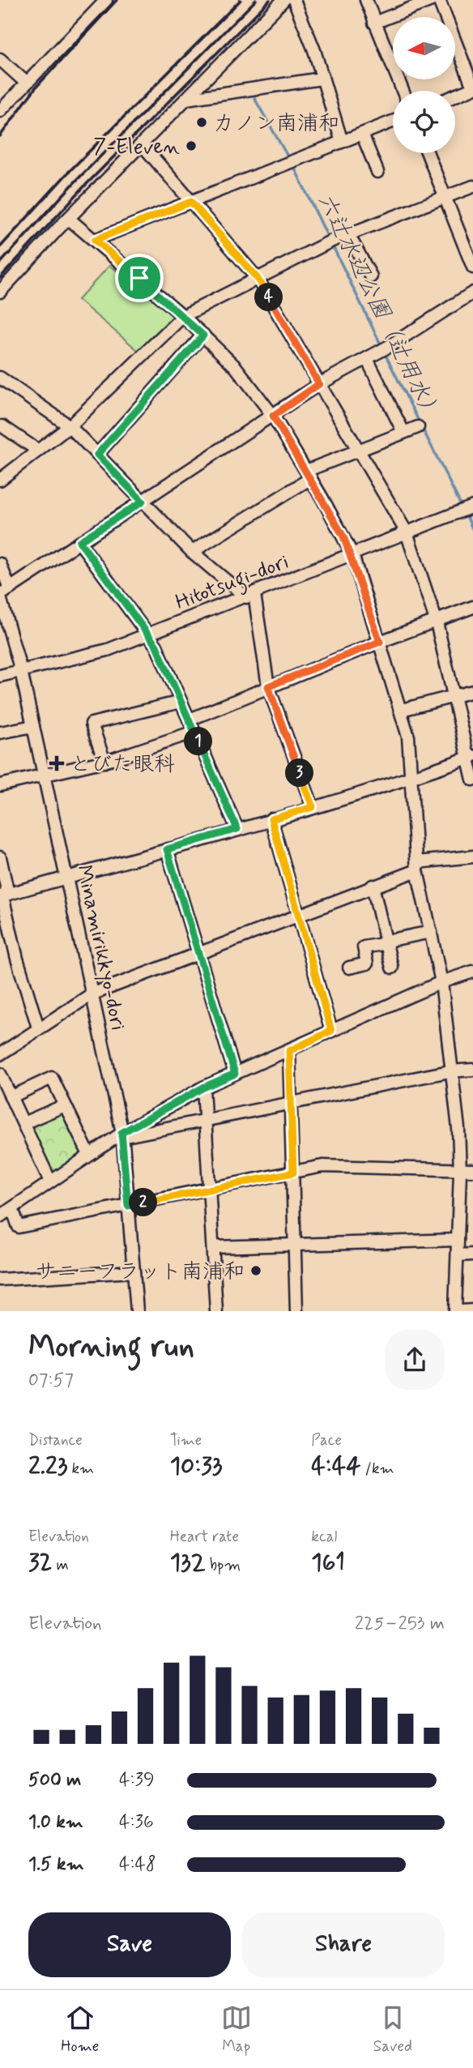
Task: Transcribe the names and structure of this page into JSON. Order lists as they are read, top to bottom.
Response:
{
  "streets": {
    "street": ["Hitotsugi-dori", "Minamirikkyo-dori"]
  },
  "crossings": [
    ["Hitotsugi-dori", "Minamirikkyo-dori"]
  ],
  "water": ["六辻水辺公園（辻用水）"],
  "places": {
    "other": ["カノン南浦和", "7-Eleven", "サニーフラット南浦和"],
    "health": ["とびた眼科"]
  },
  "north": "left",
  "page": {
    "pins": [
      "4",
      "1",
      "3",
      "2"
    ],
    "heading": ["Morning run", "07:57"],
    "stats": [
      ["Distance", "2.23 km"],
      ["Time", "10:33"],
      ["Pace", "4:44 /km"],
      ["Elevation", "32 m"],
      ["Heart rate", "132 bpm"],
      ["kcal", "161"]
    ],
    "chart": ["Elevation", "225–253 m"],
    "list": [
      {
        "name": "500 m",
        "note": "4:39"
      },
      {
        "name": "1.0 km",
        "note": "4:36"
      },
      {
        "name": "1.5 km",
        "note": "4:48"
      }
    ],
    "buttons": ["Save", "Share"],
    "tabs": ["Home", "Map", "Saved"]
  }
}
